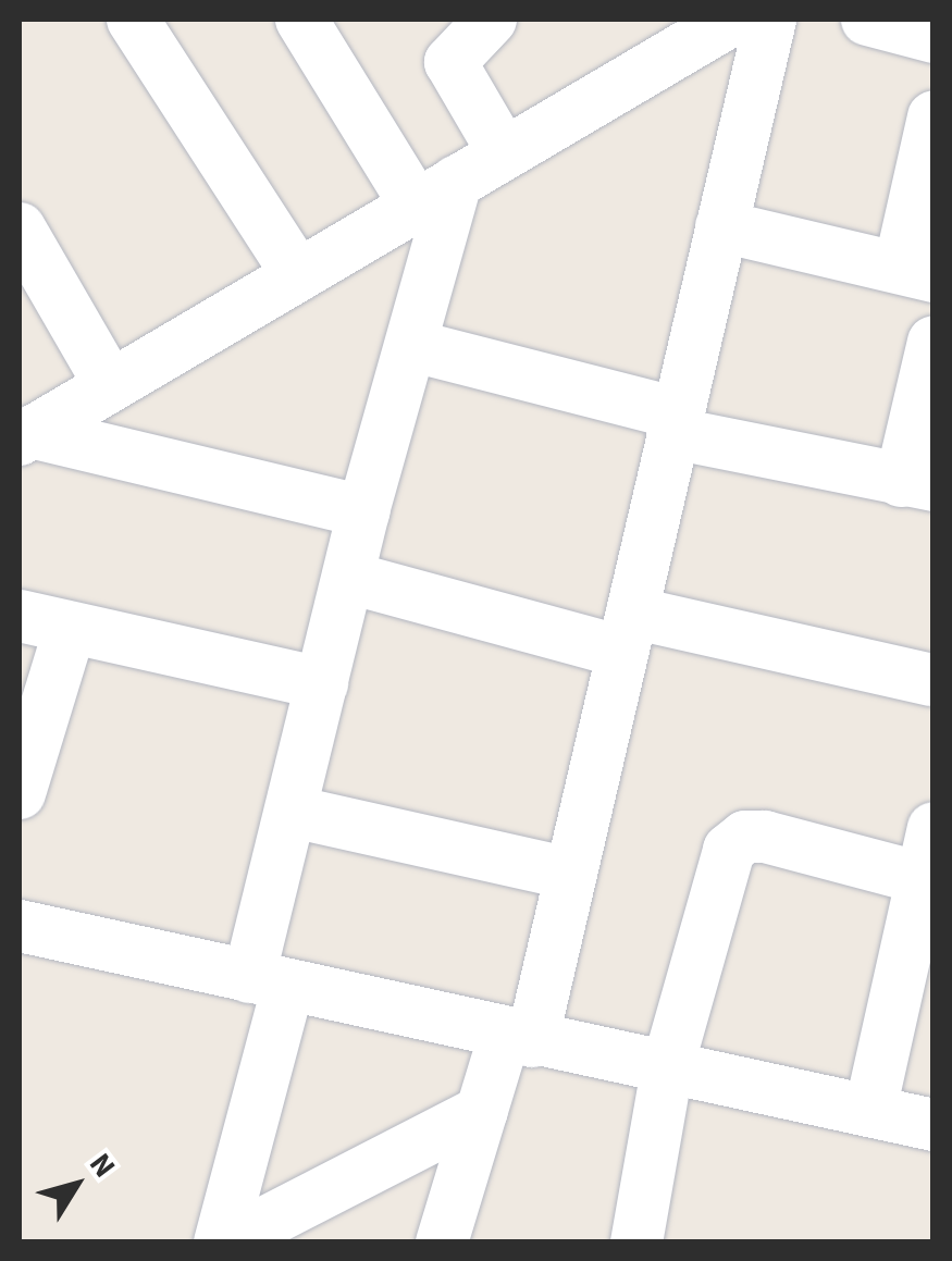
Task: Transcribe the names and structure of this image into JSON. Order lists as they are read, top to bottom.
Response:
{
  "north": "top right"
}
